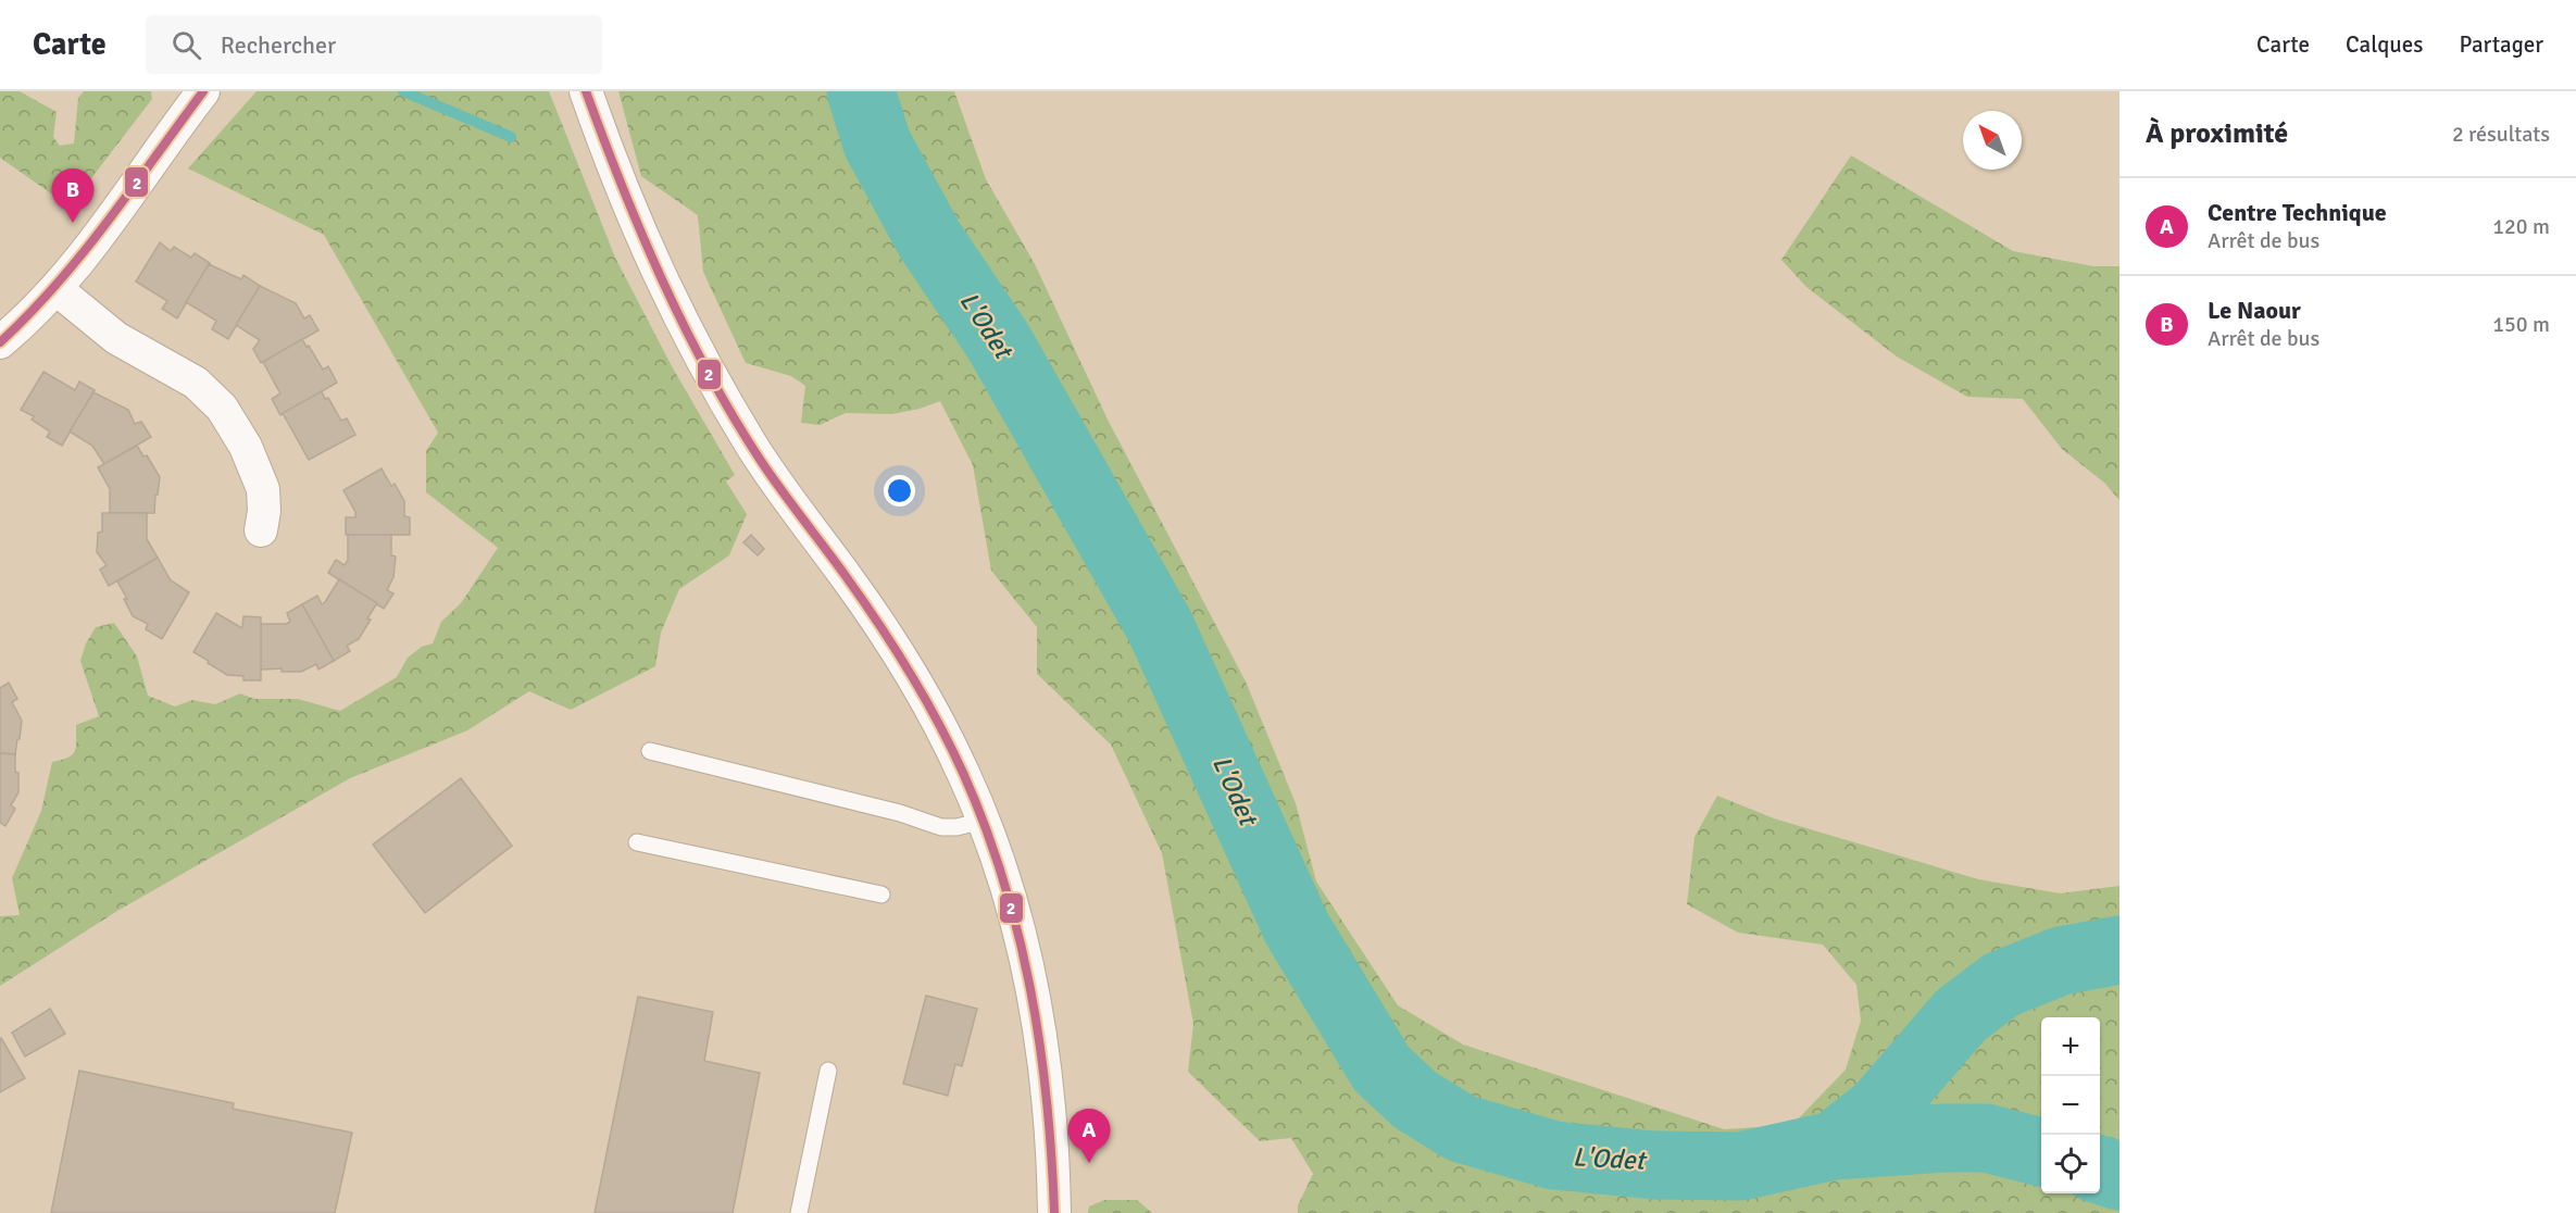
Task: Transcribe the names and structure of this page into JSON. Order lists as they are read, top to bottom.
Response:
{
  "water": ["L'Odet"],
  "lines": ["transit line 2"],
  "north": "top left",
  "page": {
    "header": "Carte",
    "search": "Rechercher",
    "nav": ["Carte", "Calques", "Partager"],
    "heading": ["À proximité", "2 résultats"],
    "pins": ["B", "A"],
    "list": [
      {
        "mark": "A",
        "name": "Centre Technique",
        "note": "Arrêt de bus",
        "value": "120 m"
      },
      {
        "mark": "B",
        "name": "Le Naour",
        "note": "Arrêt de bus",
        "value": "150 m"
      }
    ],
    "map_buttons": ["+", "−"]
  }
}
